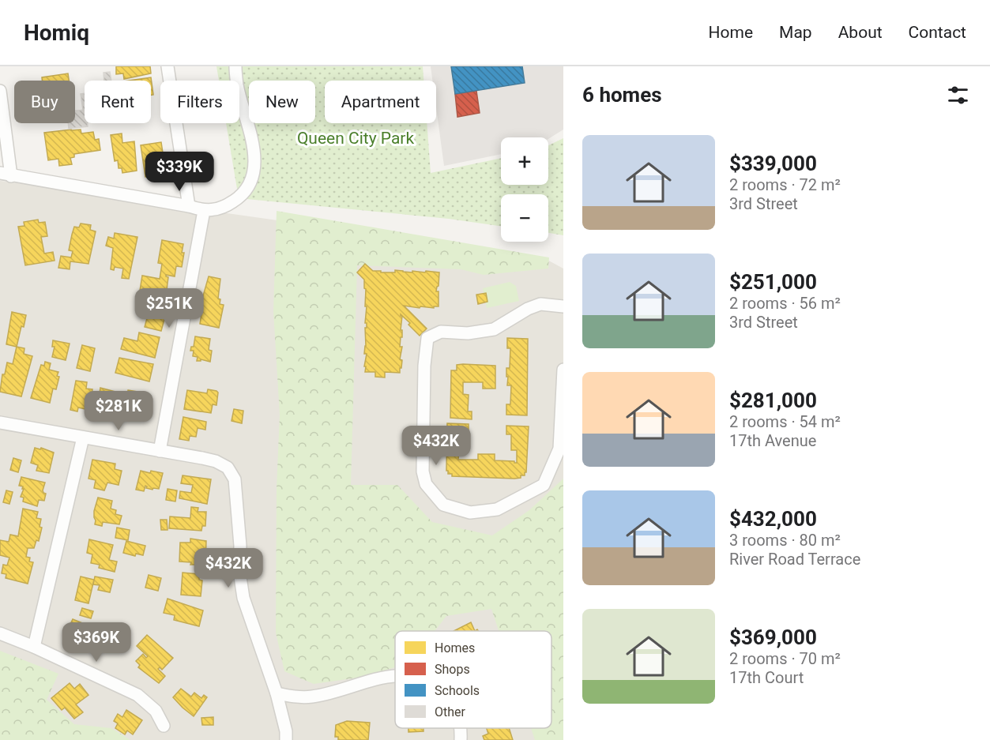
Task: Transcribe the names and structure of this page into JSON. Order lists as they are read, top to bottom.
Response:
{
  "parks": ["Queen City Park"],
  "legend": [
    "Homes",
    "Shops",
    "Schools",
    "Other"
  ],
  "page": {
    "header": "Homiq",
    "nav": [
      "Home",
      "Map",
      "About",
      "Contact"
    ],
    "heading": "6 homes",
    "chip": [
      "Buy",
      "Rent",
      "Filters",
      "New",
      "Apartment"
    ],
    "list": [
      {
        "name": "$339,000",
        "note": "2 rooms · 72 m² · 3rd Street"
      },
      {
        "name": "$251,000",
        "note": "2 rooms · 56 m² · 3rd Street"
      },
      {
        "name": "$281,000",
        "note": "2 rooms · 54 m² · 17th Avenue"
      },
      {
        "name": "$432,000",
        "note": "3 rooms · 80 m² · River Road Terrace"
      },
      {
        "name": "$369,000",
        "note": "2 rooms · 70 m² · 17th Court"
      }
    ],
    "map_buttons": ["+", "−"],
    "price": [
      "$339K",
      "$251K",
      "$281K",
      "$432K",
      "$432K",
      "$369K"
    ]
  }
}
